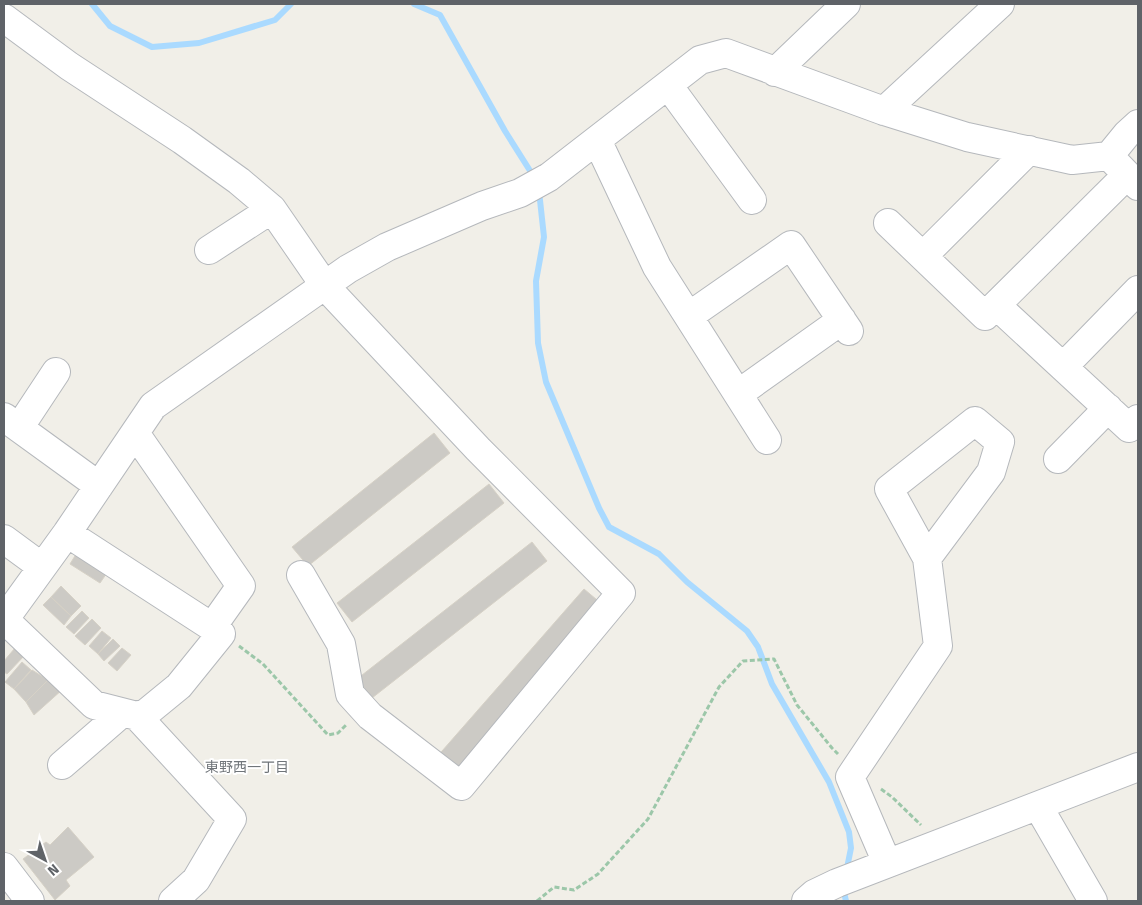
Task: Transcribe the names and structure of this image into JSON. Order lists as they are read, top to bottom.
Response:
{
  "districts": ["東野西一丁目"],
  "north": "bottom right"
}
